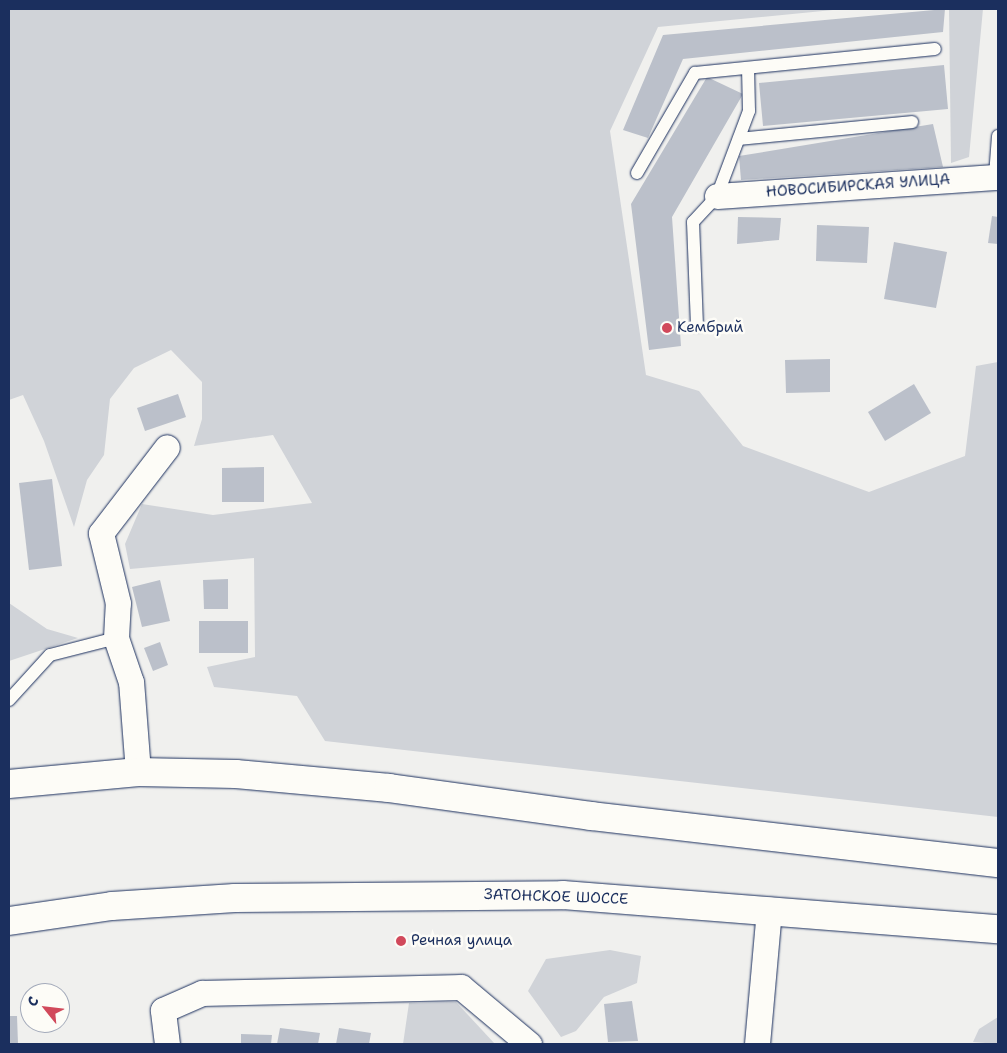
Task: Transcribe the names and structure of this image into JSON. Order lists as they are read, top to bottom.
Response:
{
  "streets": {
    "main road": ["ЗАТОНСКОЕ ШОССЕ"],
    "street": ["НОВОСИБИРСКАЯ УЛИЦА"]
  },
  "places": ["Кембрий", "Речная улица"],
  "north": "top left"
}
